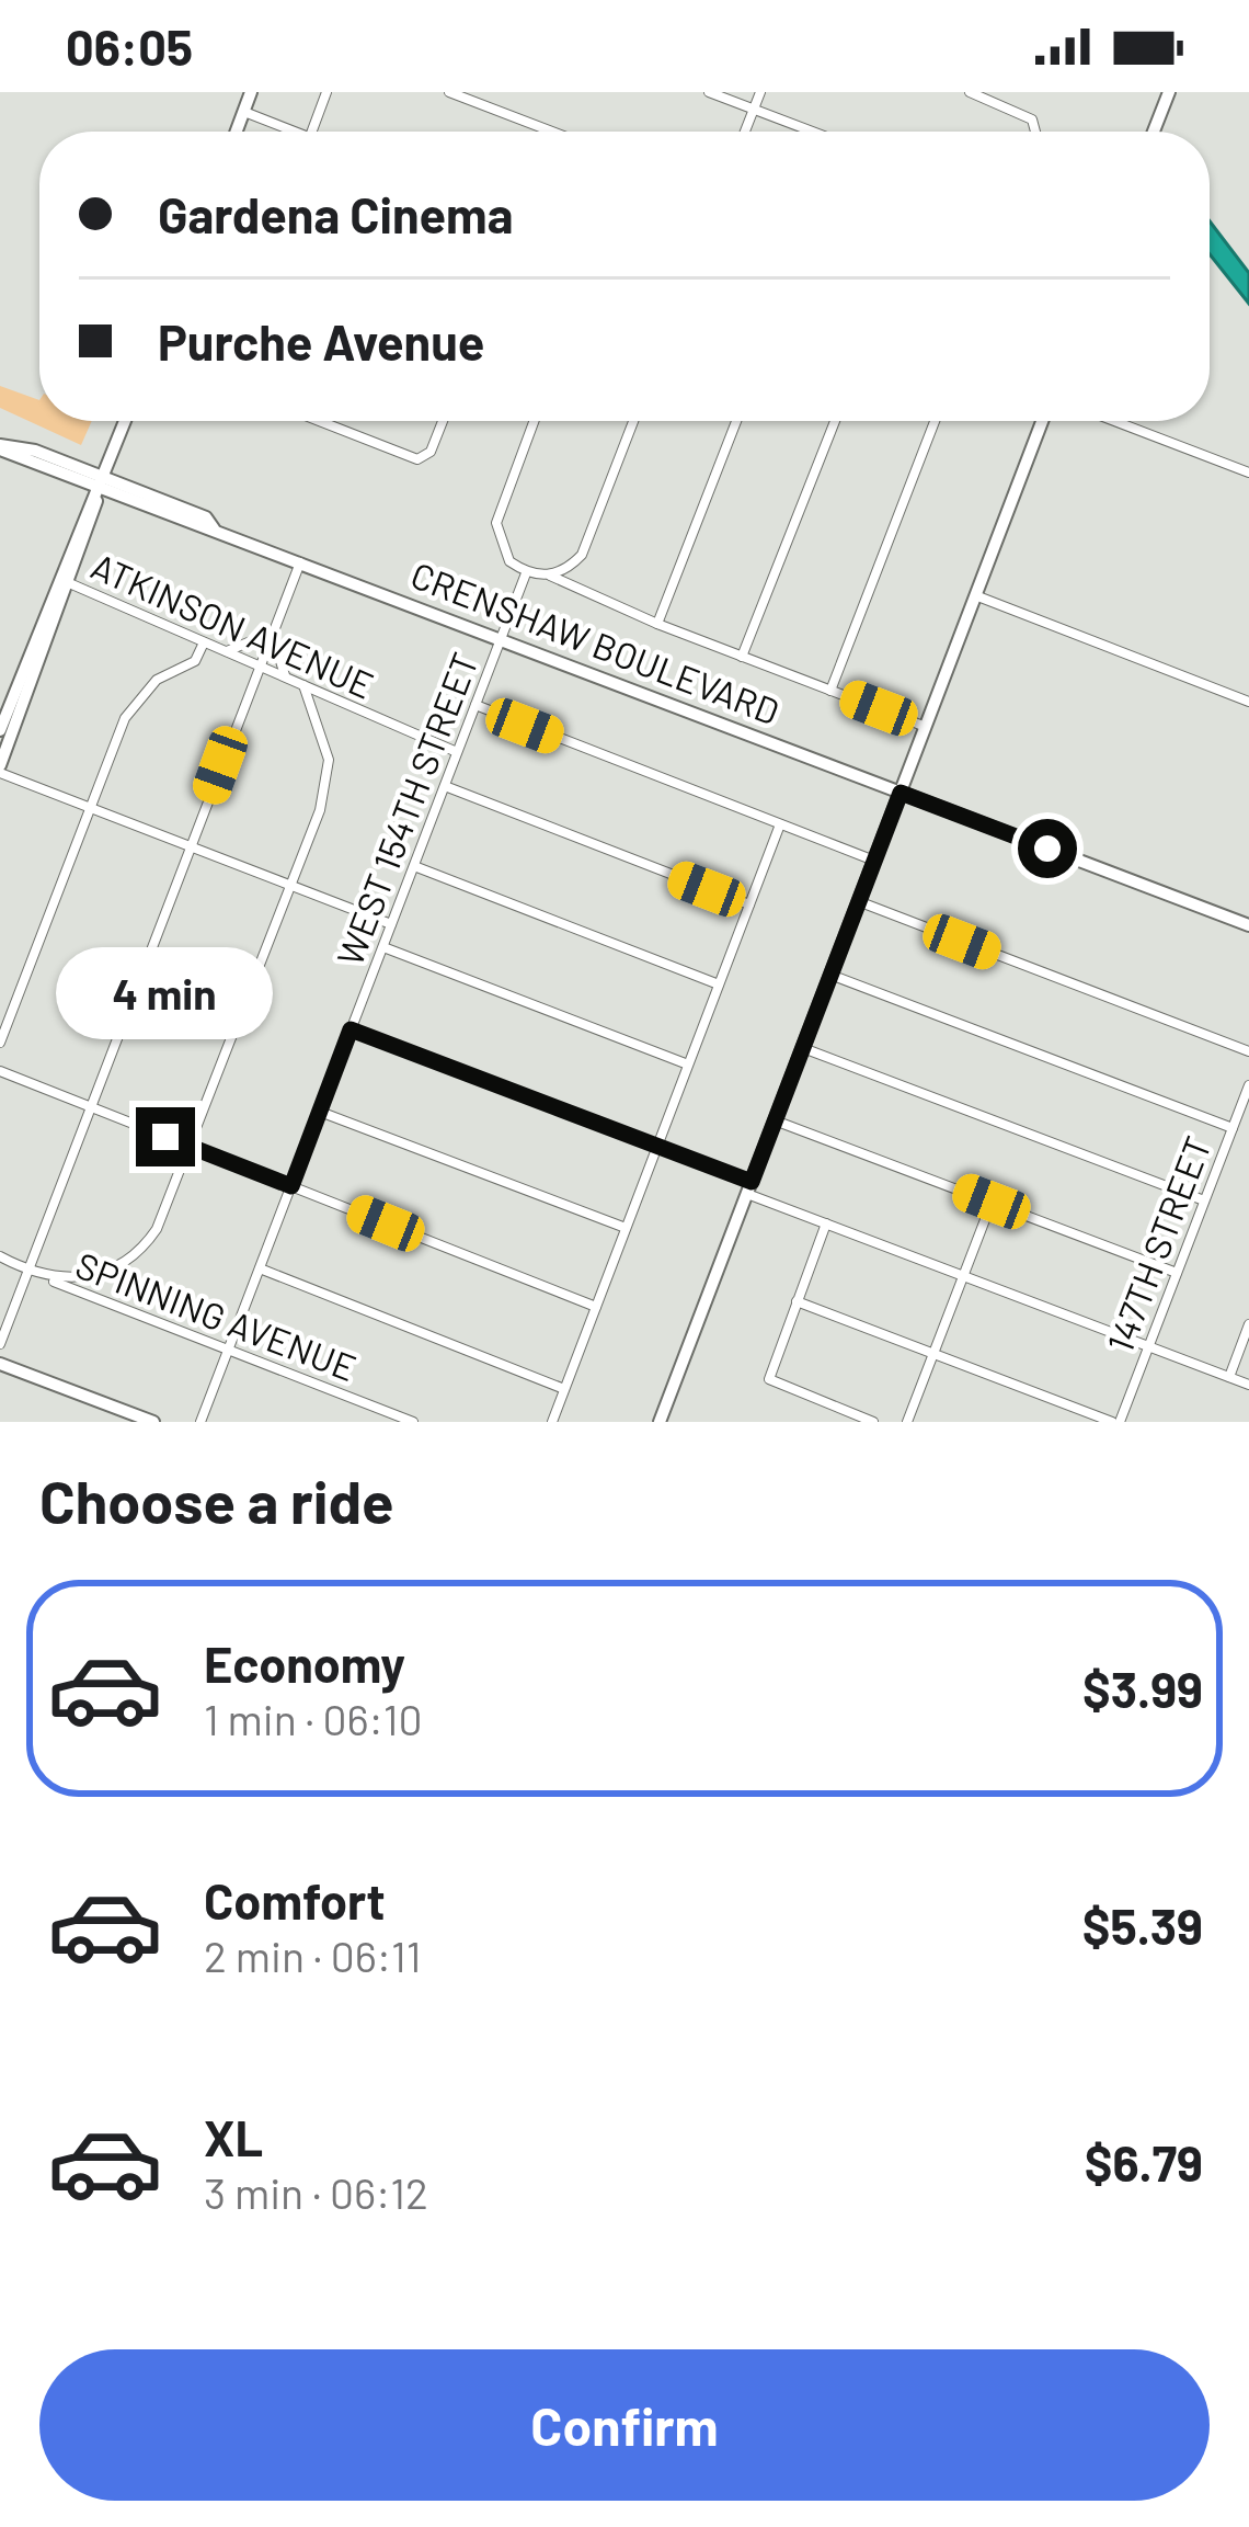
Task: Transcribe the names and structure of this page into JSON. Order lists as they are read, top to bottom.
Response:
{
  "streets": {
    "main road": ["CRENSHAW BOULEVARD"],
    "street": [
      "ATKINSON AVENUE",
      "WEST 154TH STREET",
      "147TH STREET",
      "SPINNING AVENUE"
    ]
  },
  "crossings": [
    ["ATKINSON AVENUE", "WEST 154TH STREET"],
    ["CRENSHAW BOULEVARD", "WEST 154TH STREET"],
    ["WEST 154TH STREET", "SPINNING AVENUE"]
  ],
  "page": {
    "status": "06:05",
    "banner": ["Gardena Cinema", "Purche Avenue"],
    "bubble": "4 min",
    "heading": "Choose a ride",
    "list": [
      {
        "name": "Economy",
        "note": "1 min · 06:10",
        "value": "$3.99"
      },
      {
        "name": "Comfort",
        "note": "2 min · 06:11",
        "value": "$5.39"
      },
      {
        "name": "XL",
        "note": "3 min · 06:12",
        "value": "$6.79"
      }
    ],
    "buttons": "Confirm"
  }
}
